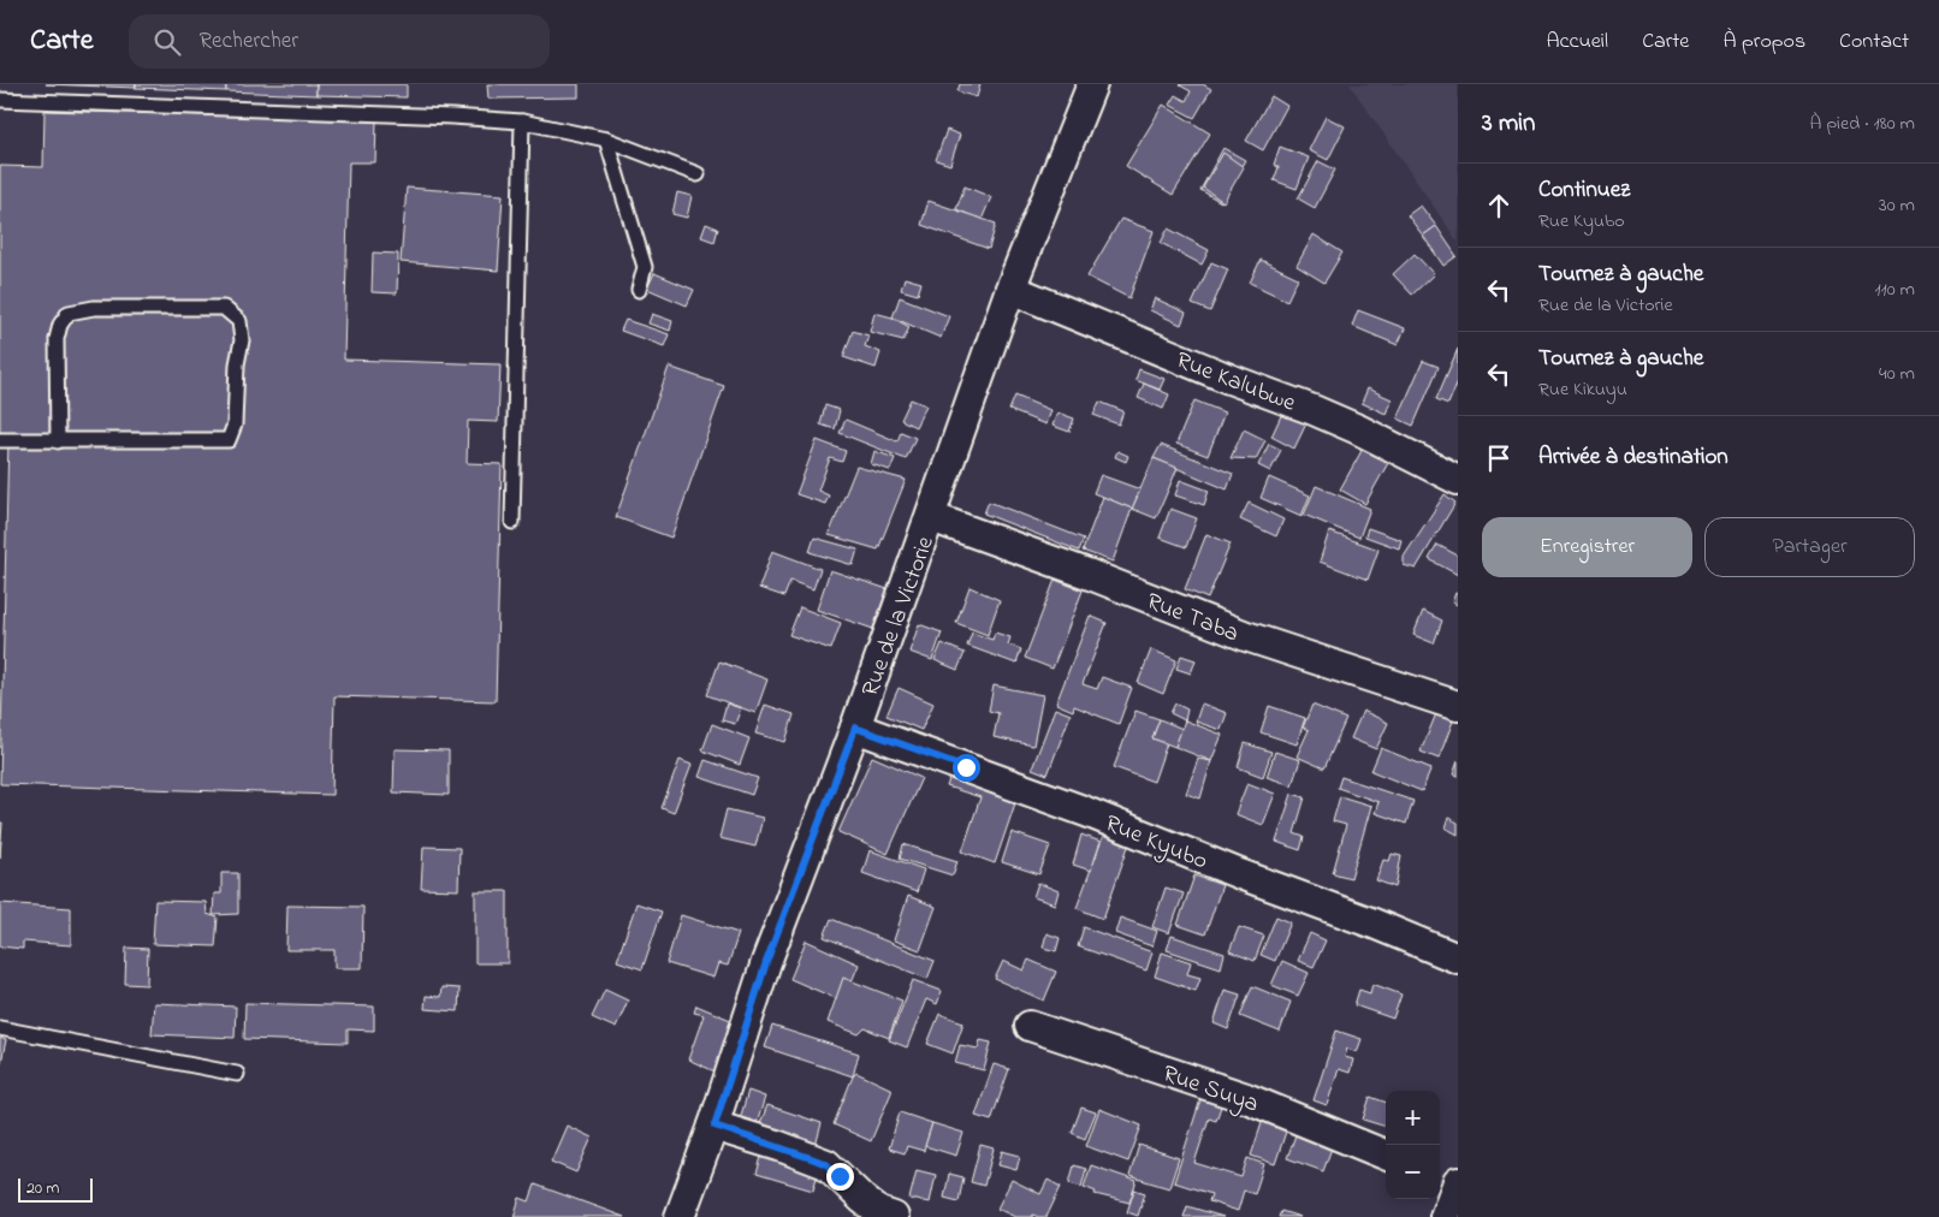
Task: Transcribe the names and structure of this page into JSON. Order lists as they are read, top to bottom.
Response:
{
  "streets": {
    "street": [
      "Rue Kalubwe",
      "Rue de la Victorie",
      "Rue Taba",
      "Rue Kyubo",
      "Rue Suya"
    ]
  },
  "crossings": [
    ["Rue Kalubwe", "Rue de la Victorie"],
    ["Rue de la Victorie", "Rue Taba"],
    ["Rue de la Victorie", "Rue Kyubo"]
  ],
  "scale_bar": "20 m",
  "page": {
    "header": "Carte",
    "search": "Rechercher",
    "nav": [
      "Accueil",
      "Carte",
      "À propos",
      "Contact"
    ],
    "heading": ["3 min", "À pied · 180 m"],
    "list": [
      ["Continuez", "Rue Kyubo", "30 m"],
      ["Tournez à gauche", "Rue de la Victorie", "110 m"],
      ["Tournez à gauche", "Rue Kikuyu", "40 m"],
      "Arrivée à destination"
    ],
    "buttons": ["Enregistrer", "Partager"],
    "map_buttons": ["+", "−"],
    "scale": "20 m"
  }
}
